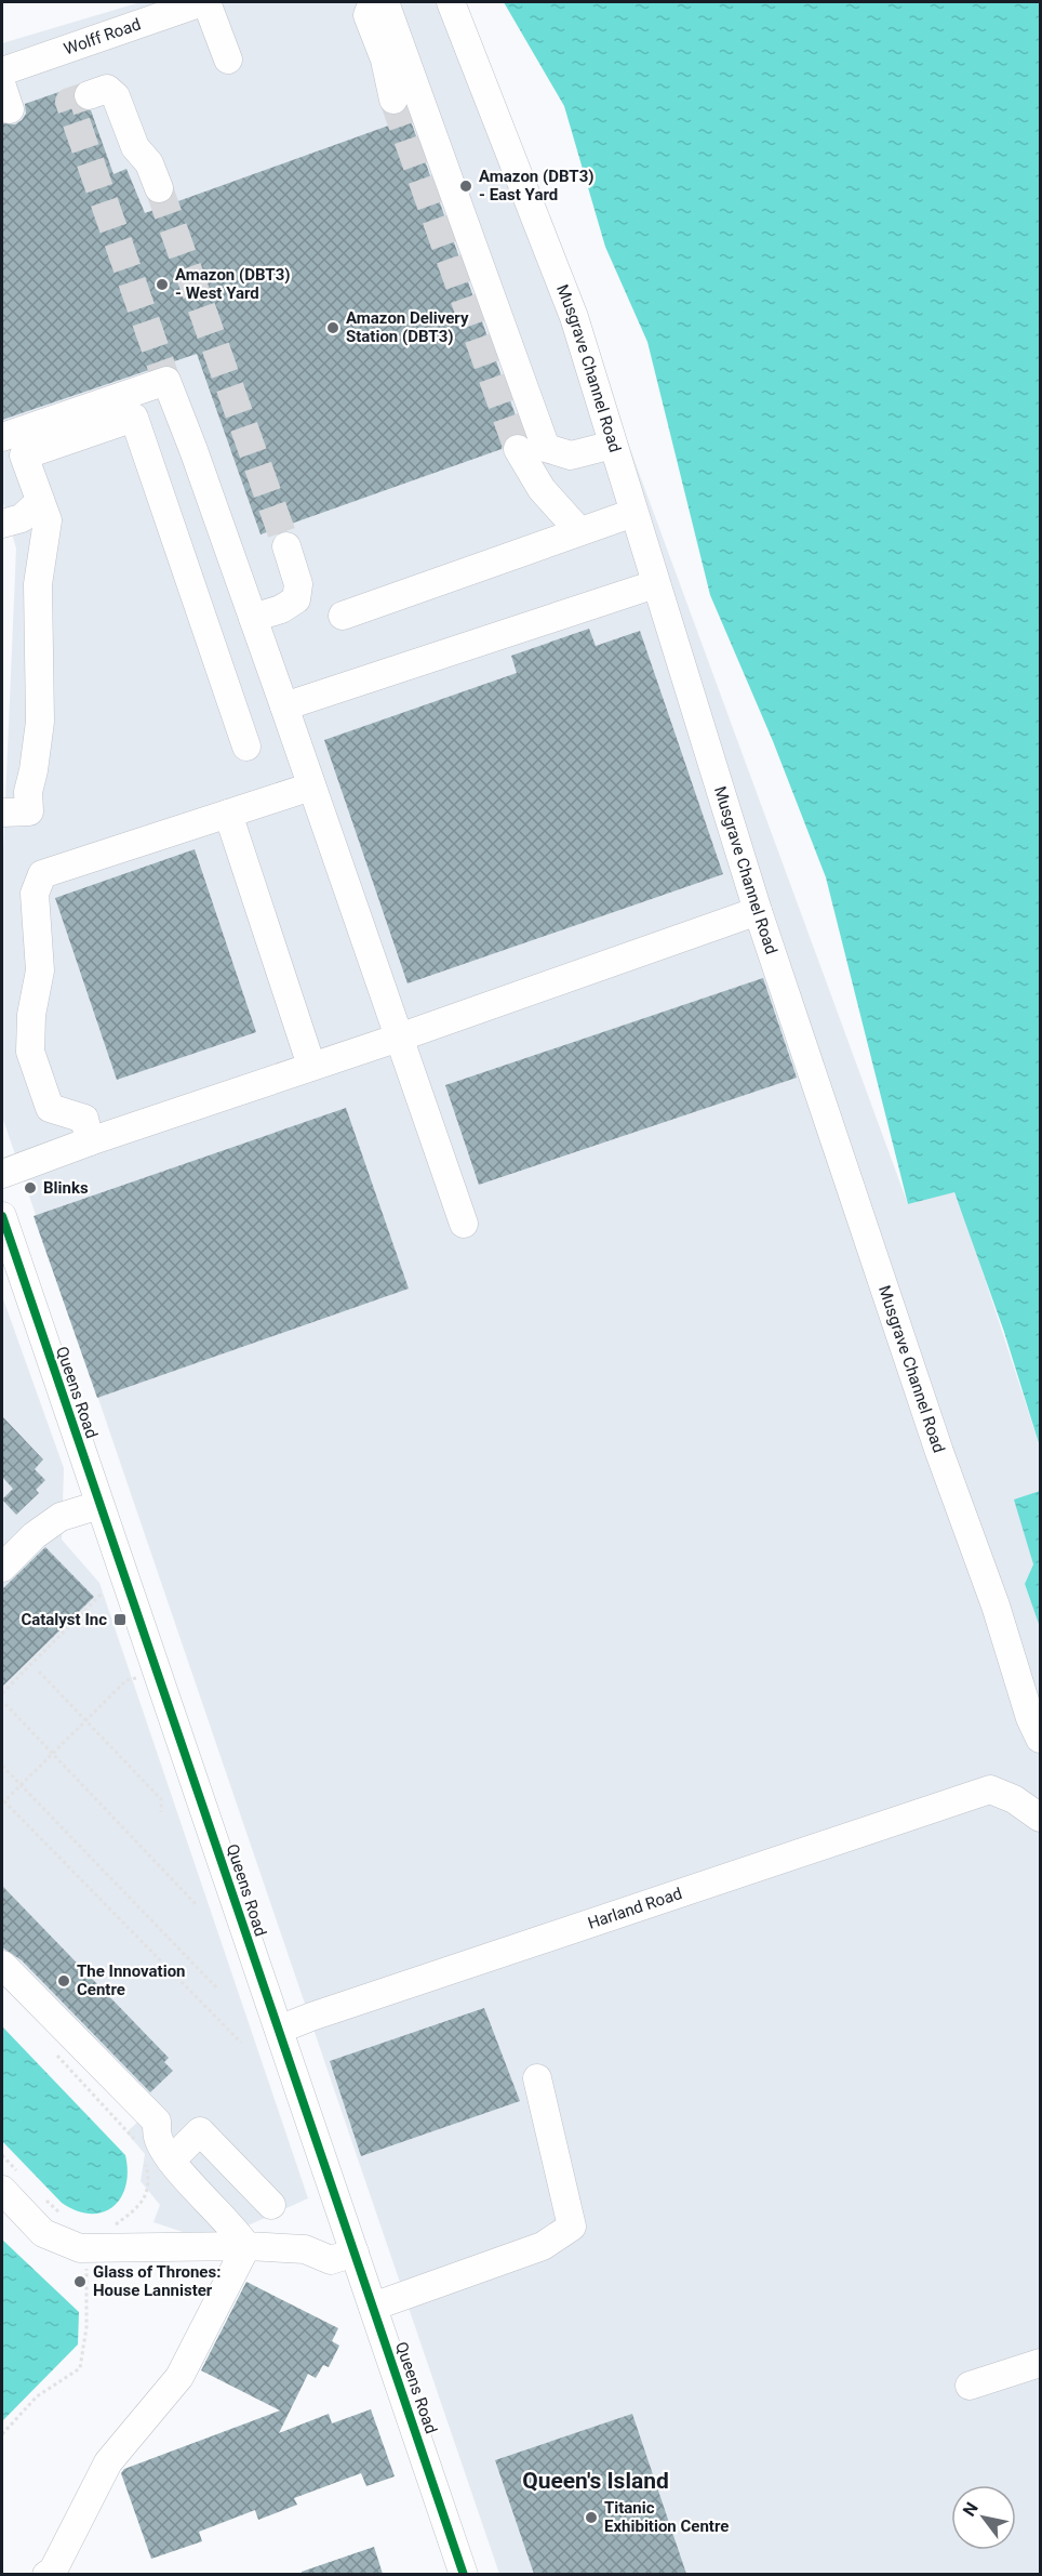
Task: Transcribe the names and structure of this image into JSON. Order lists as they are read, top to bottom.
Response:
{
  "streets": {
    "street": [
      "Wolff Road",
      "Musgrave Channel Road",
      "Queens Road",
      "Harland Road"
    ]
  },
  "crossings": [
    ["Queens Road", "Harland Road"]
  ],
  "districts": ["Queen's Island"],
  "places": {
    "other": [
      "Amazon (DBT3) - East Yard",
      "Amazon (DBT3) - West Yard",
      "Amazon Delivery Station (DBT3)",
      "Blinks",
      "The Innovation Centre",
      "Glass of Thrones: House Lannister",
      "Titanic Exhibition Centre"
    ],
    "transit": ["Catalyst Inc"]
  },
  "north": "top left"
}
